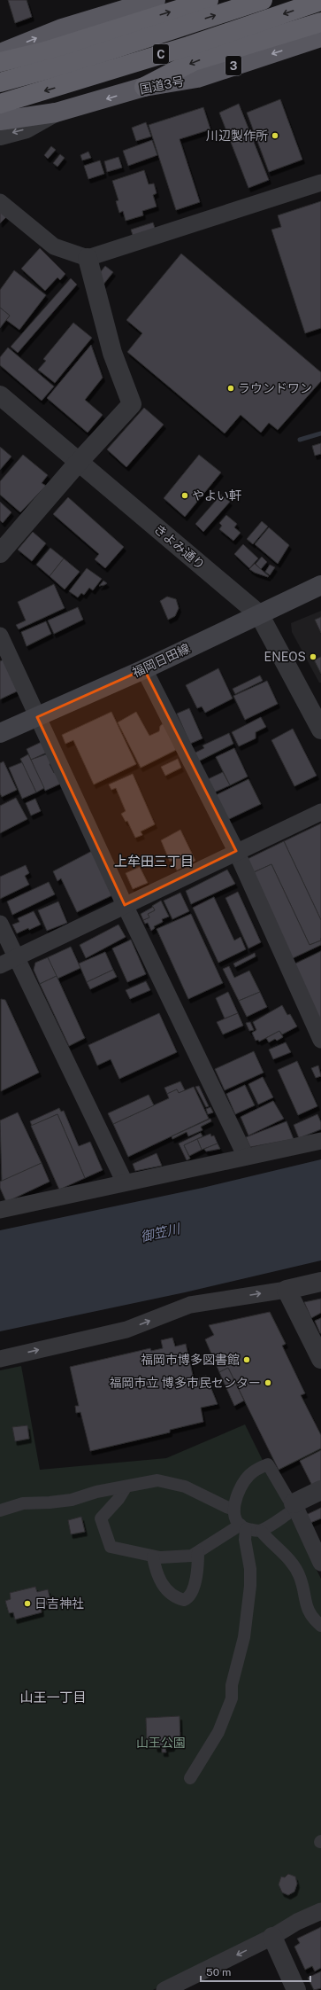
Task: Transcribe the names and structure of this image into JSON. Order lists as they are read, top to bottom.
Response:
{
  "streets": {
    "highway": ["C", "3", "国道3号"],
    "main road": ["福岡日田線"],
    "street": ["きよみ通り"]
  },
  "crossings": [
    ["きよみ通り", "福岡日田線"]
  ],
  "districts": ["上牟田三丁目", "山王一丁目"],
  "water": ["御笠川"],
  "parks": ["山王公園"],
  "places": [
    "川辺製作所",
    "ラウンドワン",
    "やよい軒",
    "ENEOS",
    "福岡市博多図書館",
    "福岡市立 博多市民センター",
    "日吉神社"
  ],
  "scale_bar": "50 m"
}
